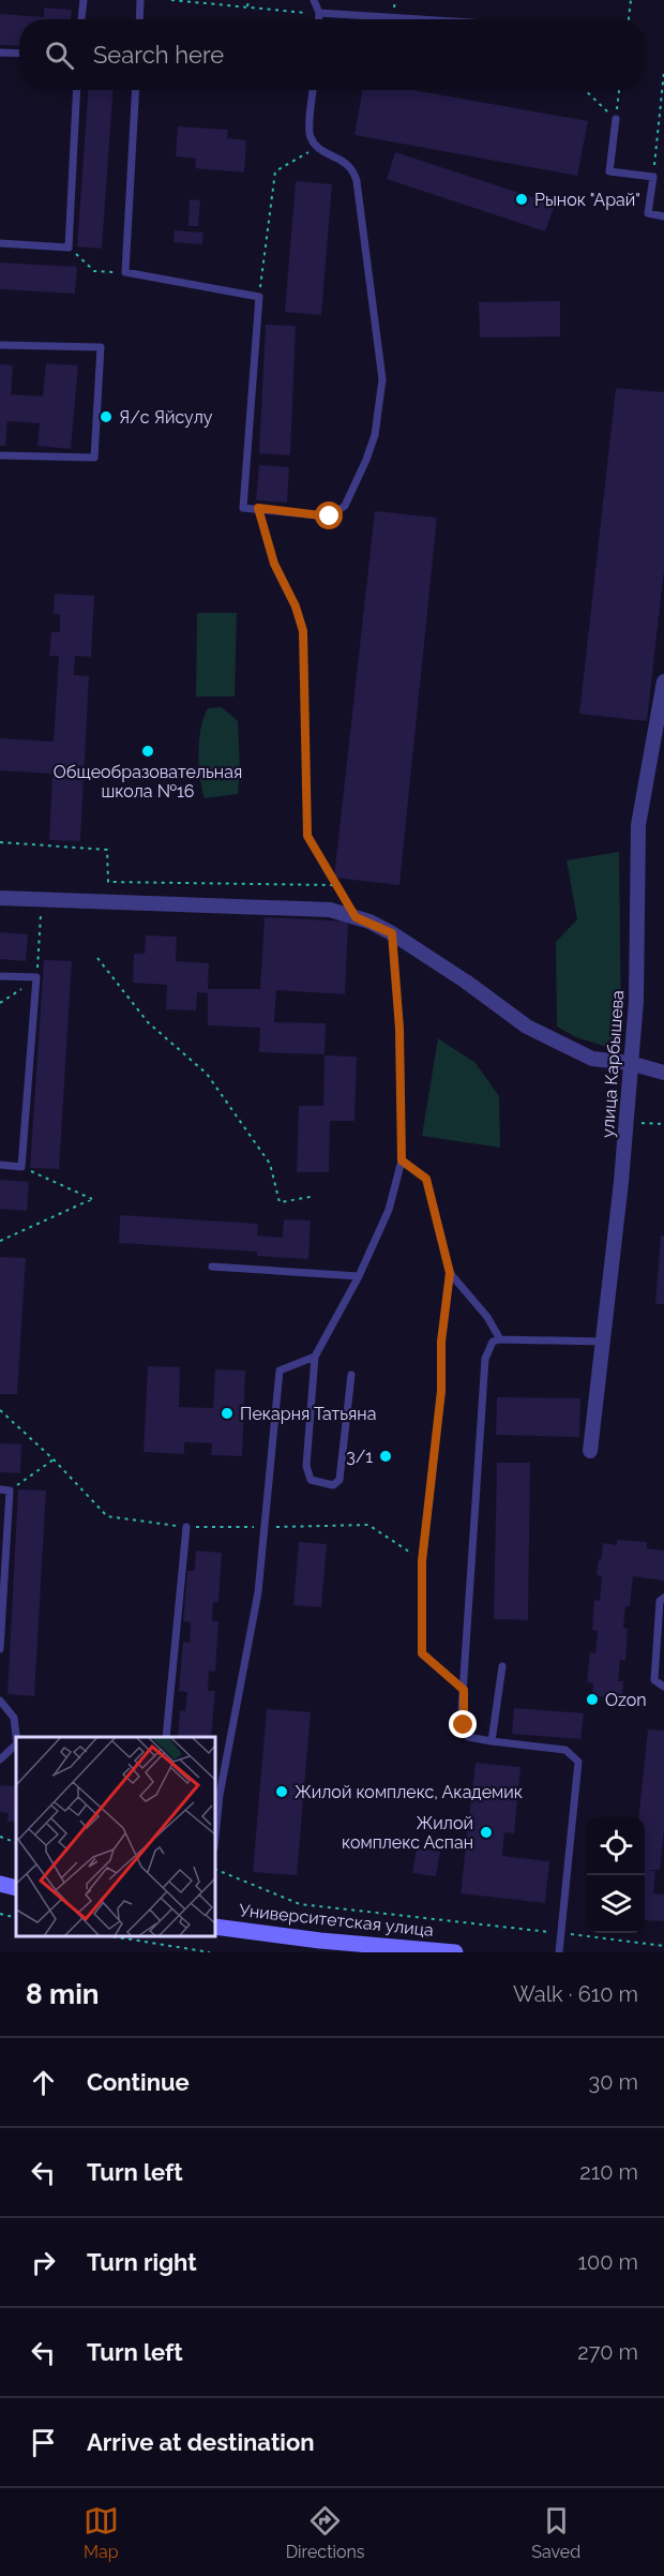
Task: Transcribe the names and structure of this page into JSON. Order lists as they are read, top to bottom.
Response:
{
  "streets": {
    "main road": ["Университетская улица"],
    "street": ["улица Карбышева"]
  },
  "places": [
    "Рынок \"Арай\"",
    "Я/c Яйсулу",
    "Общеобразовательная школа №16",
    "Пекарня Татьяна",
    "3/1",
    "Ozon",
    "Жилой комплекс, Академик",
    "Жилой комплекс Аспан"
  ],
  "page": {
    "search": "Search here",
    "heading": ["8 min", "Walk · 610 m"],
    "list": [
      ["Continue", "30 m"],
      ["Turn left", "210 m"],
      ["Turn right", "100 m"],
      ["Turn left", "270 m"],
      "Arrive at destination"
    ],
    "nav": ["Map", "Directions", "Saved"]
  }
}
